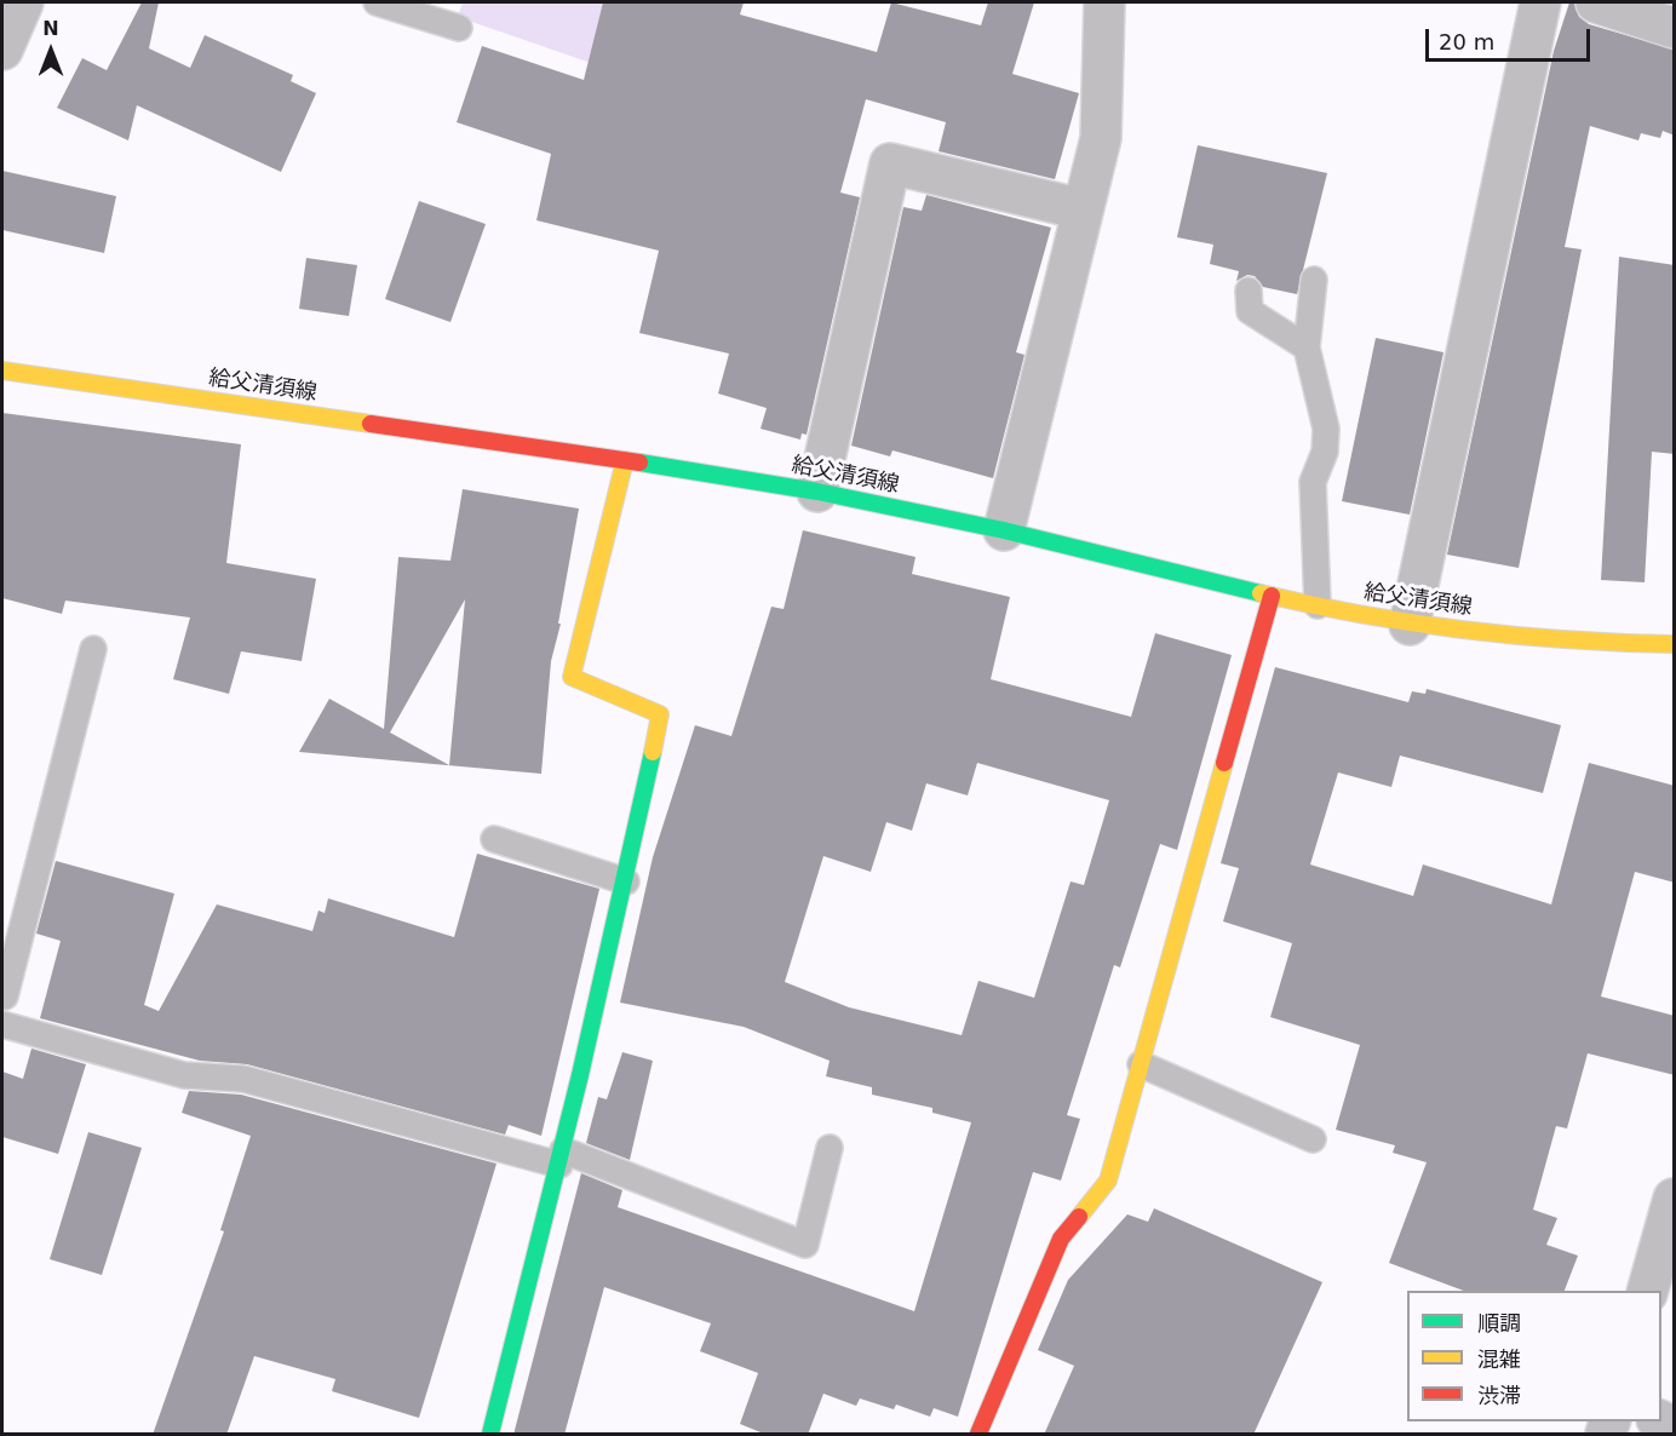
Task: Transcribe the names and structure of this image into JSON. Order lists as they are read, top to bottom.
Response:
{
  "streets": {
    "street": ["給父清須線"]
  },
  "legend": ["順調", "混雑", "渋滞"],
  "scale_bar": "20 m",
  "north": "top"
}
